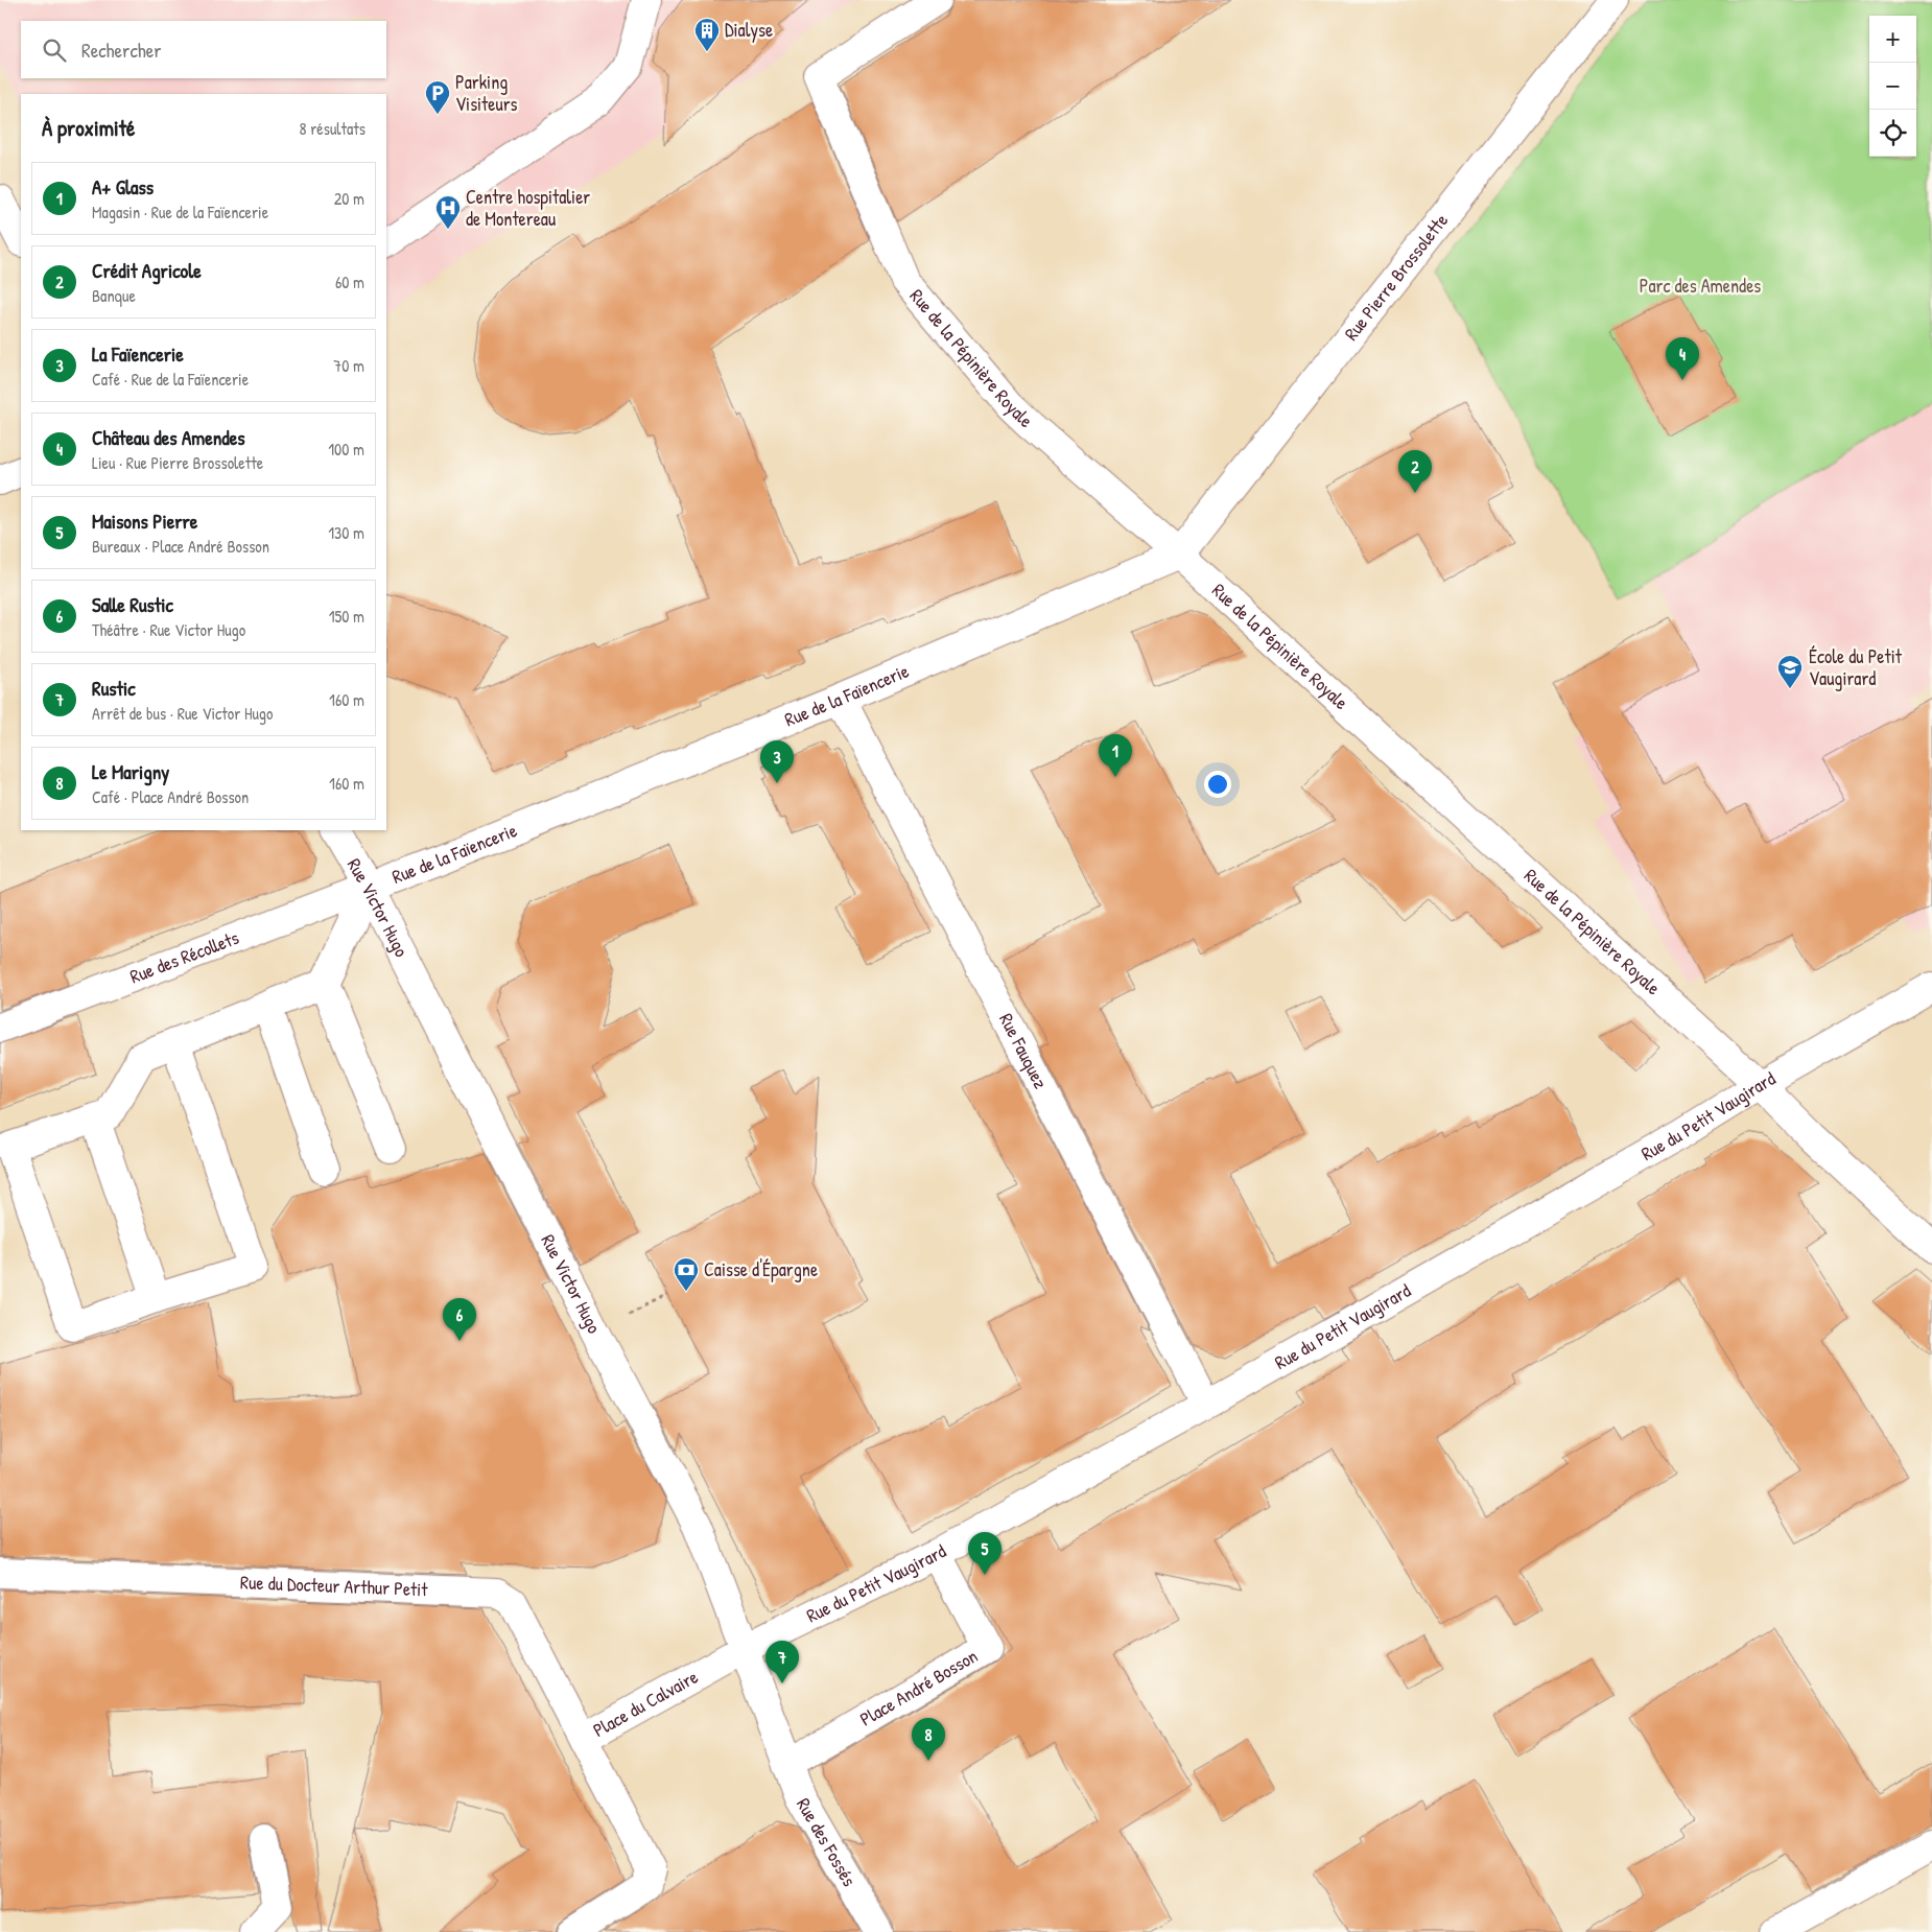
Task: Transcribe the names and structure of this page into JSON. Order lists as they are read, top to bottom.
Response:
{
  "streets": {
    "street": [
      "Rue Pierre Brossolette",
      "Rue de la Pépinière Royale",
      "Rue de la Faïencerie",
      "Rue Victor Hugo",
      "Rue des Récollets",
      "Rue Fauquez",
      "Rue du Petit Vaugirard",
      "Rue du Docteur Arthur Petit",
      "Place André Bosson",
      "Place du Calvaire",
      "Rue des Fossés"
    ]
  },
  "crossings": [
    ["Rue Pierre Brossolette", "Rue de la Pépinière Royale"],
    ["Rue Pierre Brossolette", "Rue de la Faïencerie"],
    ["Rue de la Pépinière Royale", "Rue de la Faïencerie"],
    ["Rue de la Pépinière Royale", "Rue du Petit Vaugirard"],
    ["Rue de la Faïencerie", "Rue Victor Hugo"],
    ["Rue de la Faïencerie", "Rue des Récollets"],
    ["Rue de la Faïencerie", "Rue Fauquez"],
    ["Rue Victor Hugo", "Rue des Récollets"],
    ["Rue Victor Hugo", "Rue du Petit Vaugirard"],
    ["Rue Victor Hugo", "Place André Bosson"],
    ["Rue Victor Hugo", "Place du Calvaire"],
    ["Rue Victor Hugo", "Rue des Fossés"],
    ["Rue Fauquez", "Rue du Petit Vaugirard"],
    ["Rue du Petit Vaugirard", "Place André Bosson"],
    ["Rue du Petit Vaugirard", "Place du Calvaire"],
    ["Rue du Docteur Arthur Petit", "Place du Calvaire"],
    ["Place André Bosson", "Rue des Fossés"]
  ],
  "parks": ["Parc des Amendes"],
  "places": {
    "building": ["Dialyse"],
    "parking": ["Parking Visiteurs"],
    "hospital": ["Centre hospitalier de Montereau"],
    "school or university": ["École du Petit Vaugirard"],
    "bank": ["Caisse d'Épargne"]
  },
  "page": {
    "map_buttons": ["+", "−"],
    "search": "Rechercher",
    "heading": ["À proximité", "8 résultats"],
    "list": [
      {
        "mark": "1",
        "name": "A+ Glass",
        "note": "Magasin · Rue de la Faïencerie",
        "value": "20 m"
      },
      {
        "mark": "2",
        "name": "Crédit Agricole",
        "note": "Banque",
        "value": "60 m"
      },
      {
        "mark": "3",
        "name": "La Faïencerie",
        "note": "Café · Rue de la Faïencerie",
        "value": "70 m"
      },
      {
        "mark": "4",
        "name": "Château des Amendes",
        "note": "Lieu · Rue Pierre Brossolette",
        "value": "100 m"
      },
      {
        "mark": "5",
        "name": "Maisons Pierre",
        "note": "Bureaux · Place André Bosson",
        "value": "130 m"
      },
      {
        "mark": "6",
        "name": "Salle Rustic",
        "note": "Théâtre · Rue Victor Hugo",
        "value": "150 m"
      },
      {
        "mark": "7",
        "name": "Rustic",
        "note": "Arrêt de bus · Rue Victor Hugo",
        "value": "160 m"
      },
      {
        "mark": "8",
        "name": "Le Marigny",
        "note": "Café · Place André Bosson",
        "value": "160 m"
      }
    ],
    "pins": [
      "4",
      "2",
      "1",
      "3",
      "6",
      "5",
      "7",
      "8"
    ]
  }
}
